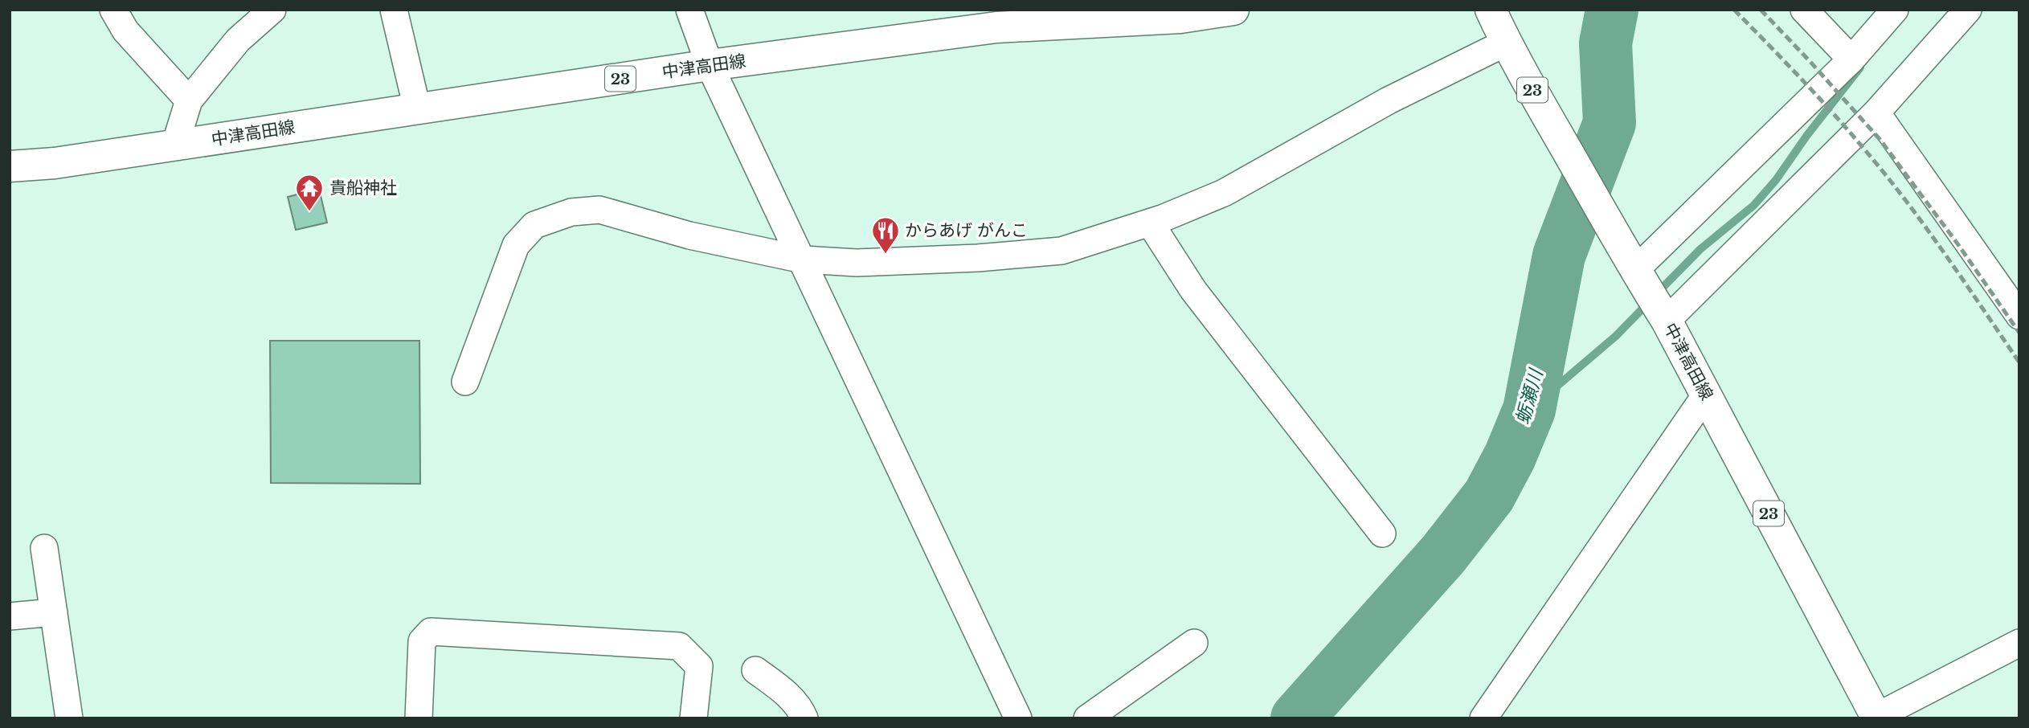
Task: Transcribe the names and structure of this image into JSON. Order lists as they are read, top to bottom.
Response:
{
  "streets": {
    "main road": ["中津高田線", "23"]
  },
  "water": ["蛎瀬川"],
  "places": {
    "temple": ["貴船神社"],
    "restaurant": ["からあげ がんこ"]
  }
}
